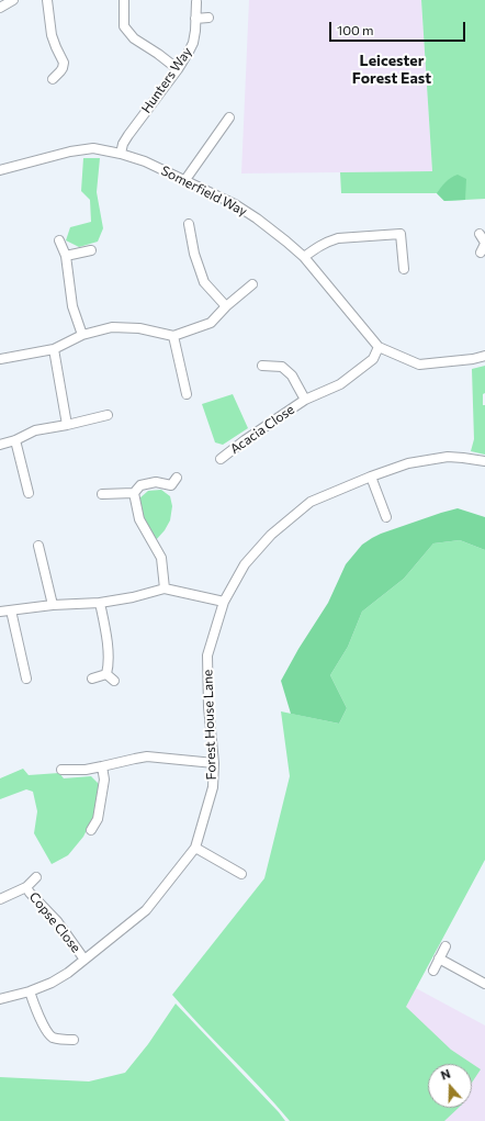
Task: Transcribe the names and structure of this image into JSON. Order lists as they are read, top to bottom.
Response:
{
  "streets": {
    "street": [
      "Hunters Way",
      "Somerfield Way",
      "Acacia Close",
      "Forest House Lane",
      "Copse Close"
    ]
  },
  "crossings": [
    ["Hunters Way", "Somerfield Way"],
    ["Somerfield Way", "Acacia Close"],
    ["Forest House Lane", "Copse Close"]
  ],
  "districts": ["Leicester Forest East"],
  "scale_bar": "100 m",
  "north": "top"
}
